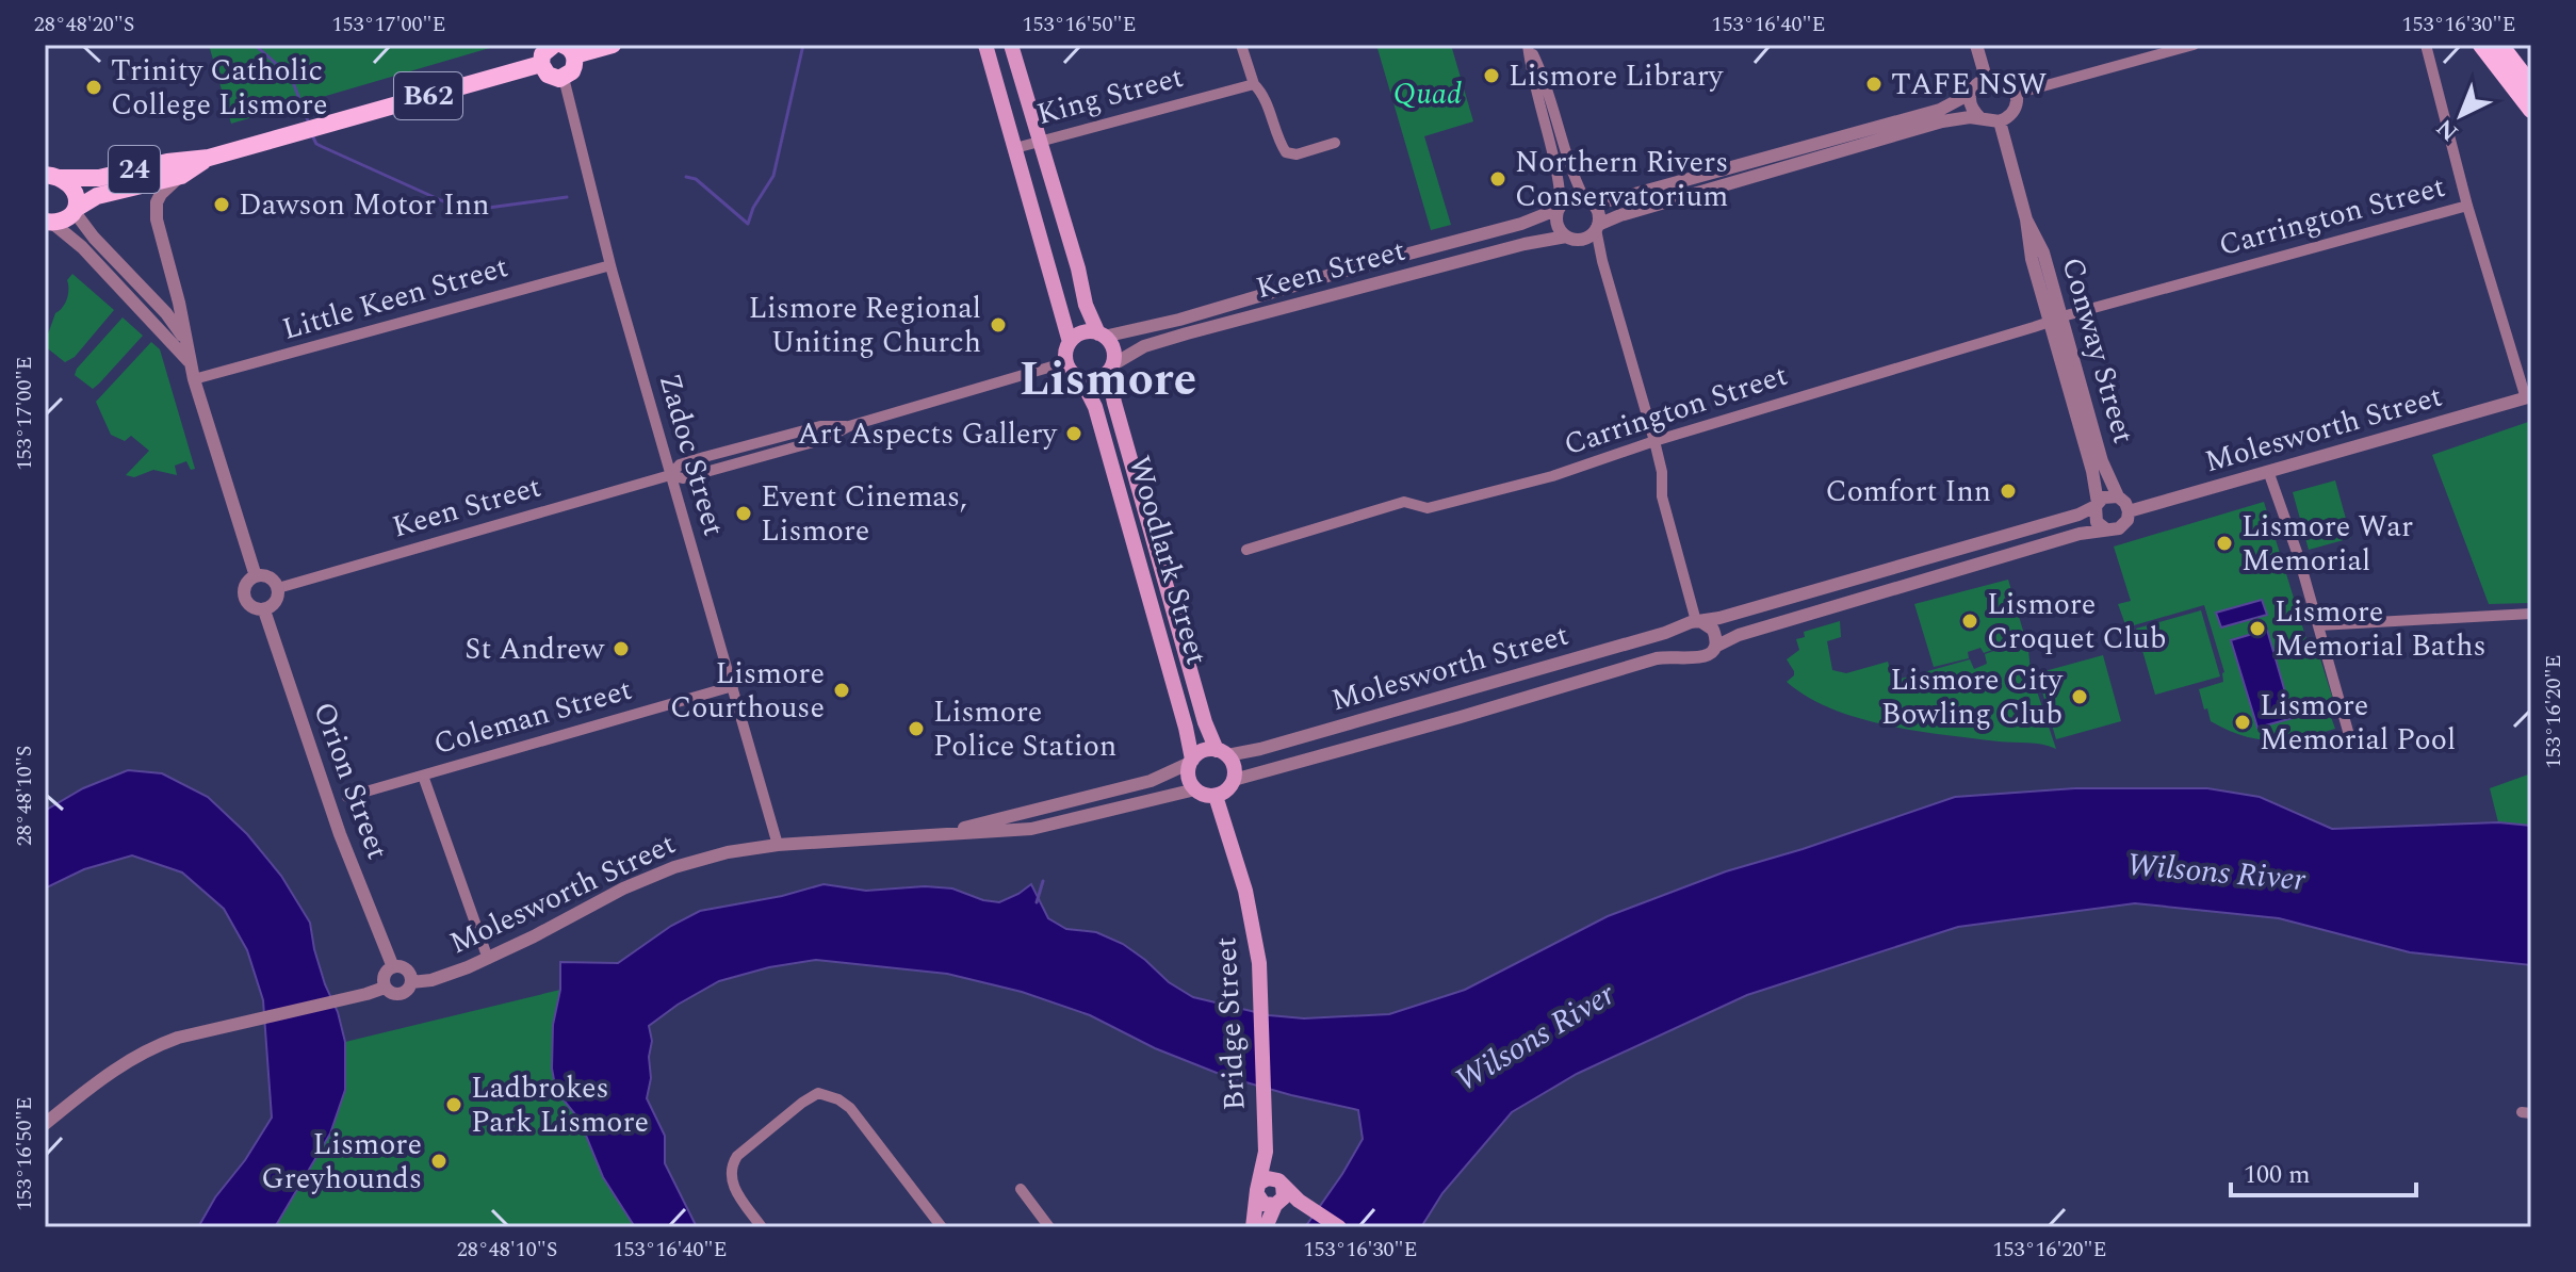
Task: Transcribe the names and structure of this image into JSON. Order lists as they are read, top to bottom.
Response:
{
  "streets": {
    "main road": [
      "B62",
      "24",
      "Woodlark Street",
      "Bridge Street"
    ],
    "street": [
      "King Street",
      "Carrington Street",
      "Keen Street",
      "Little Keen Street",
      "Conway Street",
      "Molesworth Street",
      "Zadoc Street",
      "Coleman Street",
      "Orion Street"
    ]
  },
  "crossings": [
    ["B62", "24"],
    ["Carrington Street", "Conway Street"],
    ["Keen Street", "Zadoc Street"],
    ["Keen Street", "Woodlark Street"],
    ["Keen Street", "Orion Street"],
    ["Little Keen Street", "Zadoc Street"],
    ["Conway Street", "Molesworth Street"],
    ["Molesworth Street", "Zadoc Street"],
    ["Molesworth Street", "Woodlark Street"],
    ["Molesworth Street", "Orion Street"],
    ["Molesworth Street", "Bridge Street"],
    ["Zadoc Street", "Coleman Street"],
    ["Woodlark Street", "Bridge Street"]
  ],
  "districts": ["Lismore"],
  "water": ["Wilsons River"],
  "parks": ["Quad"],
  "places": [
    "Lismore Library",
    "TAFE NSW",
    "Trinity Catholic College Lismore",
    "Northern Rivers Conservatorium",
    "Dawson Motor Inn",
    "Lismore Regional Uniting Church",
    "Art Aspects Gallery",
    "Comfort Inn",
    "Event Cinemas, Lismore",
    "Lismore War Memorial",
    "Lismore Croquet Club",
    "Lismore Memorial Baths",
    "St Andrew",
    "Lismore Courthouse",
    "Lismore City Bowling Club",
    "Lismore Memorial Pool",
    "Lismore Police Station",
    "Ladbrokes Park Lismore",
    "Lismore Greyhounds"
  ],
  "scale_bar": "100 m",
  "north": "bottom left",
  "coordinates": [
    "28°48'20\"S",
    "153°17'00\"E",
    "153°16'50\"E",
    "153°16'40\"E",
    "153°16'30\"E",
    "153°16'20\"E",
    "28°48'10\"S"
  ]
}
